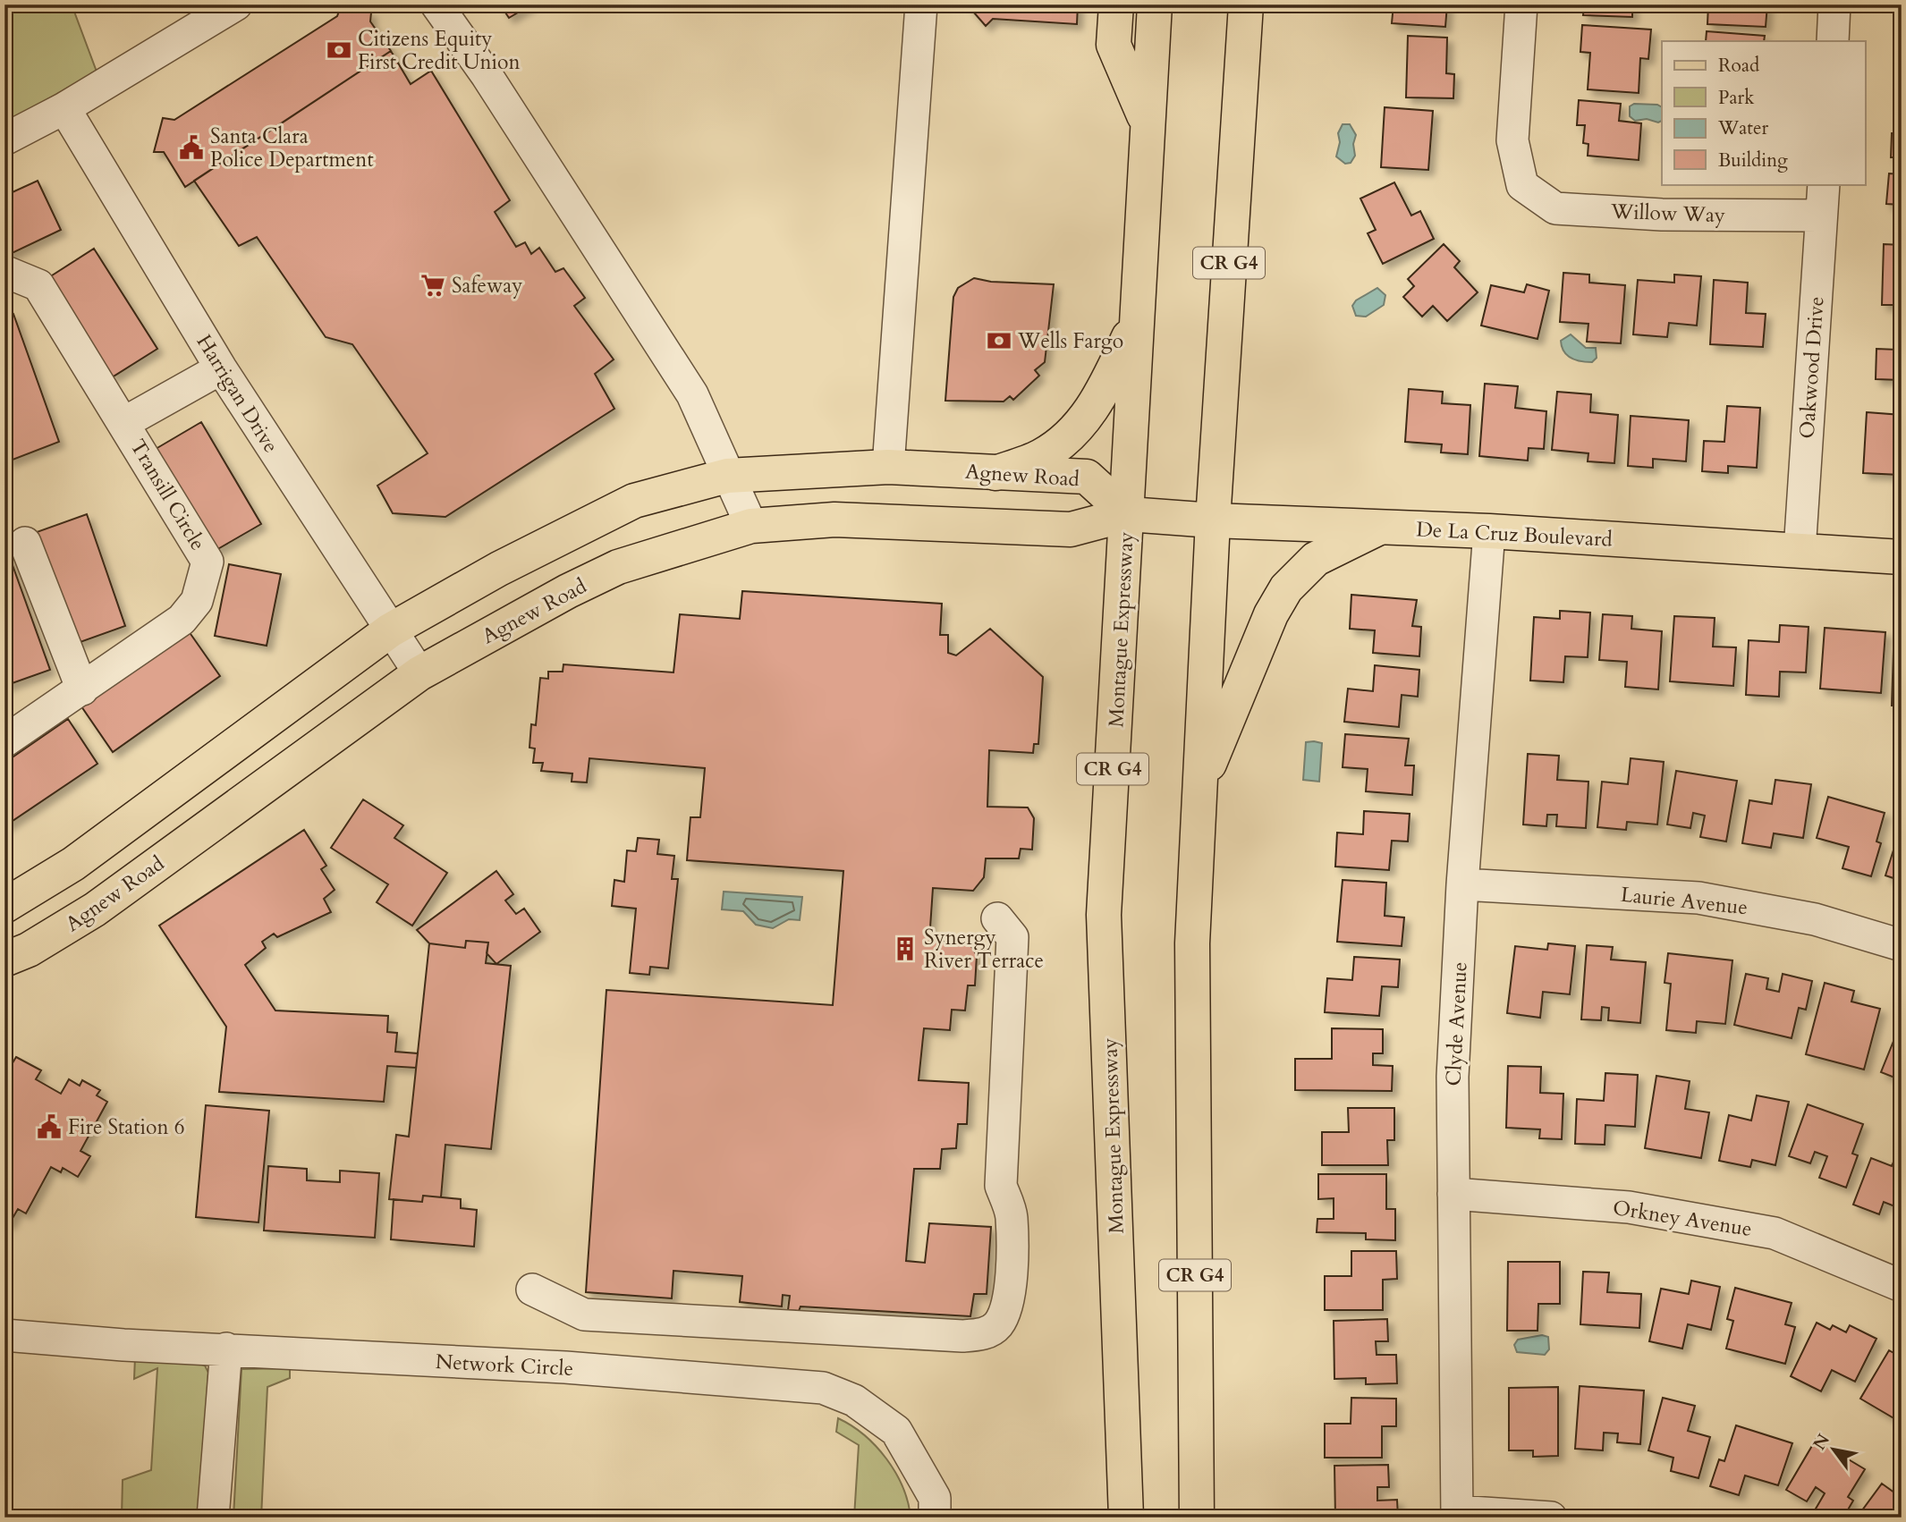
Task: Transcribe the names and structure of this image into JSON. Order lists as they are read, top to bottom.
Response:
{
  "streets": {
    "main road": [
      "CR G4",
      "Agnew Road",
      "De La Cruz Boulevard",
      "Montague Expressway"
    ],
    "street": [
      "Willow Way",
      "Oakwood Drive",
      "Harrigan Drive",
      "Transill Circle",
      "Laurie Avenue",
      "Clyde Avenue",
      "Orkney Avenue",
      "Network Circle"
    ]
  },
  "crossings": [
    ["Willow Way", "Oakwood Drive"],
    ["CR G4", "De La Cruz Boulevard"],
    ["Oakwood Drive", "De La Cruz Boulevard"],
    ["Harrigan Drive", "Agnew Road"],
    ["Agnew Road", "De La Cruz Boulevard"],
    ["Agnew Road", "Montague Expressway"],
    ["De La Cruz Boulevard", "Montague Expressway"],
    ["De La Cruz Boulevard", "Clyde Avenue"],
    ["Laurie Avenue", "Clyde Avenue"],
    ["Clyde Avenue", "Orkney Avenue"]
  ],
  "places": {
    "bank": ["Citizens Equity First Credit Union", "Wells Fargo"],
    "public building": ["Santa Clara Police Department", "Fire Station 6"],
    "supermarket": ["Safeway"],
    "building": ["Synergy River Terrace"]
  },
  "legend": [
    "Road",
    "Park",
    "Water",
    "Building"
  ],
  "north": "top left"
}
